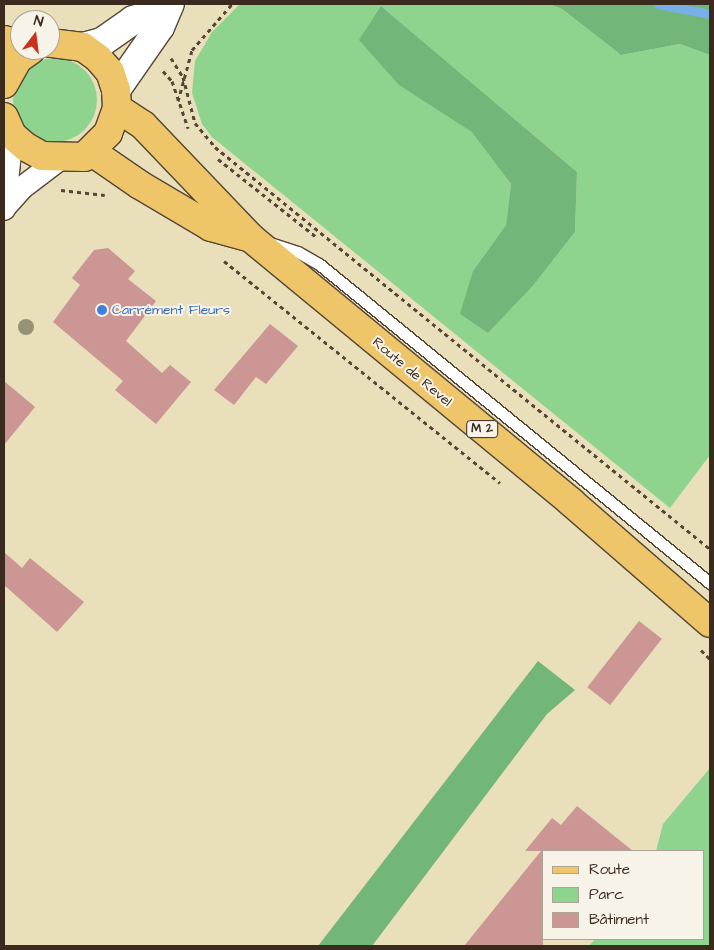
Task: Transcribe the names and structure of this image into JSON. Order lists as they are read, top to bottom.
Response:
{
  "streets": {
    "main road": ["Route de Revel", "M 2"]
  },
  "places": ["Carrément Fleurs"],
  "legend": ["Route", "Parc", "Bâtiment"],
  "north": "top"
}
